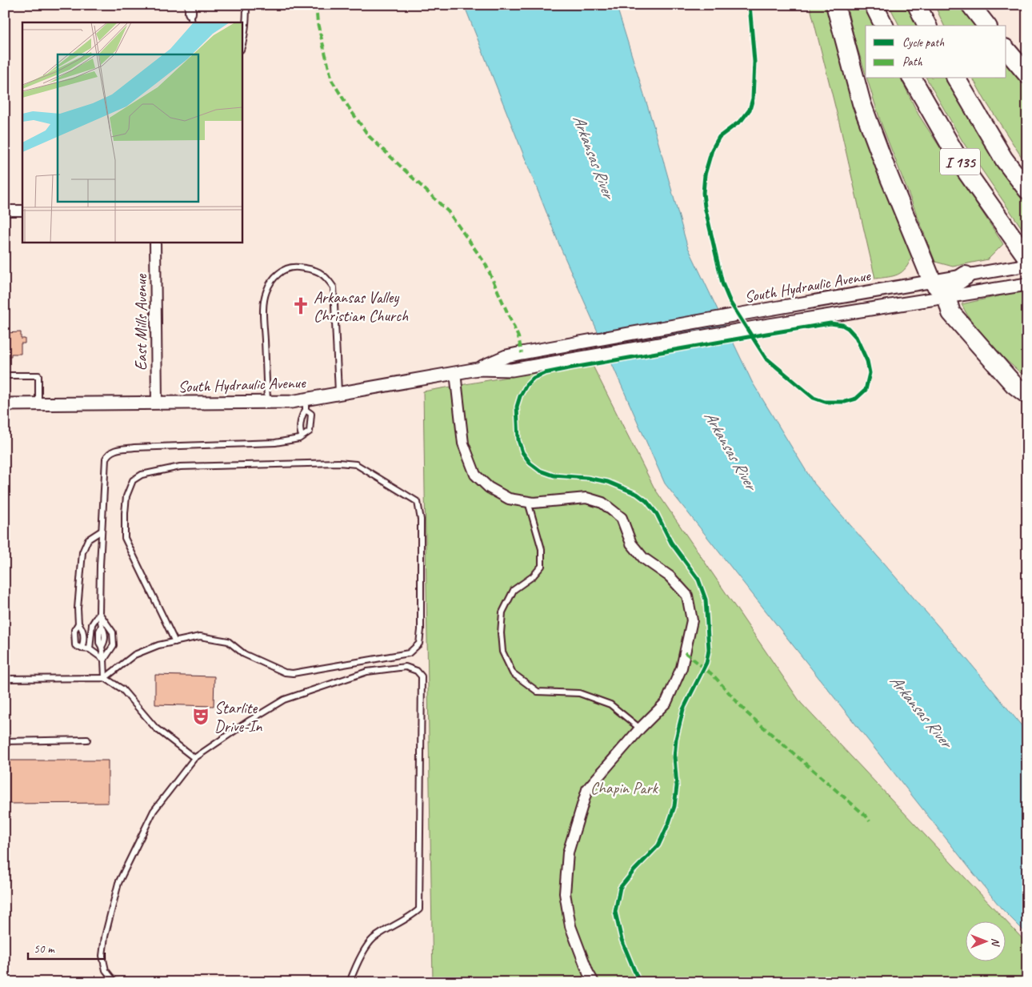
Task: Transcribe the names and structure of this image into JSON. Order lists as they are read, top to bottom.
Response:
{
  "streets": {
    "highway": ["I 135"],
    "street": ["South Hydraulic Avenue", "East Mills Avenue"]
  },
  "crossings": [
    ["South Hydraulic Avenue", "East Mills Avenue"]
  ],
  "water": ["Arkansas River"],
  "parks": ["Chapin Park"],
  "places": {
    "church": ["Arkansas Valley Christian Church"],
    "theatre": ["Starlite Drive-In"]
  },
  "legend": ["Cycle path", "Path"],
  "scale_bar": "50 m",
  "north": "right"
}
